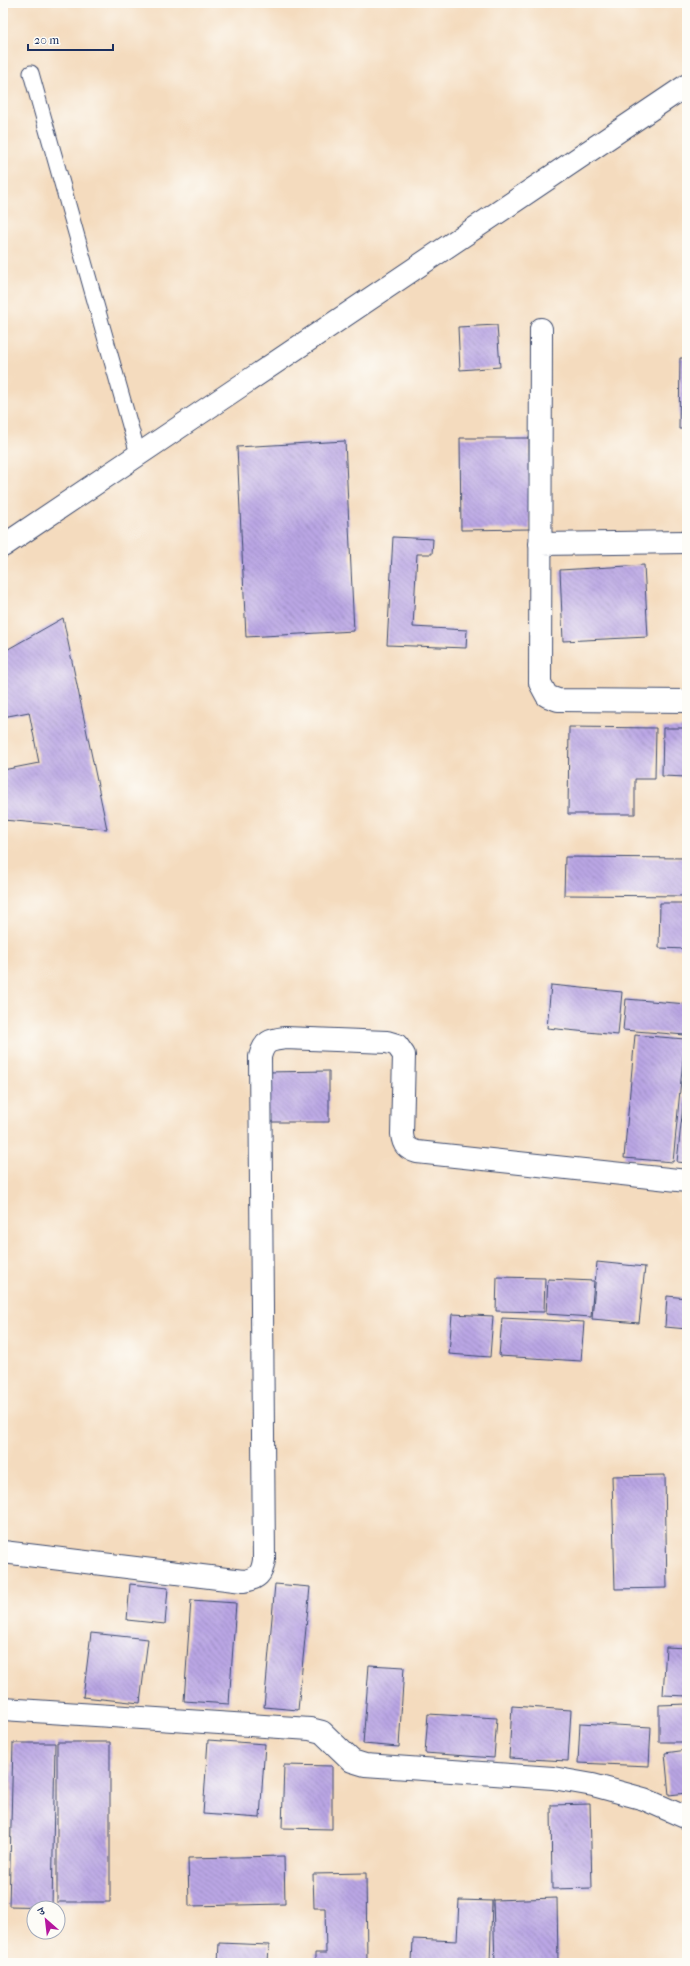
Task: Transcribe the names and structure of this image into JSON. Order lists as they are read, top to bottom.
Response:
{
  "scale_bar": "20 m",
  "north": "top left"
}
